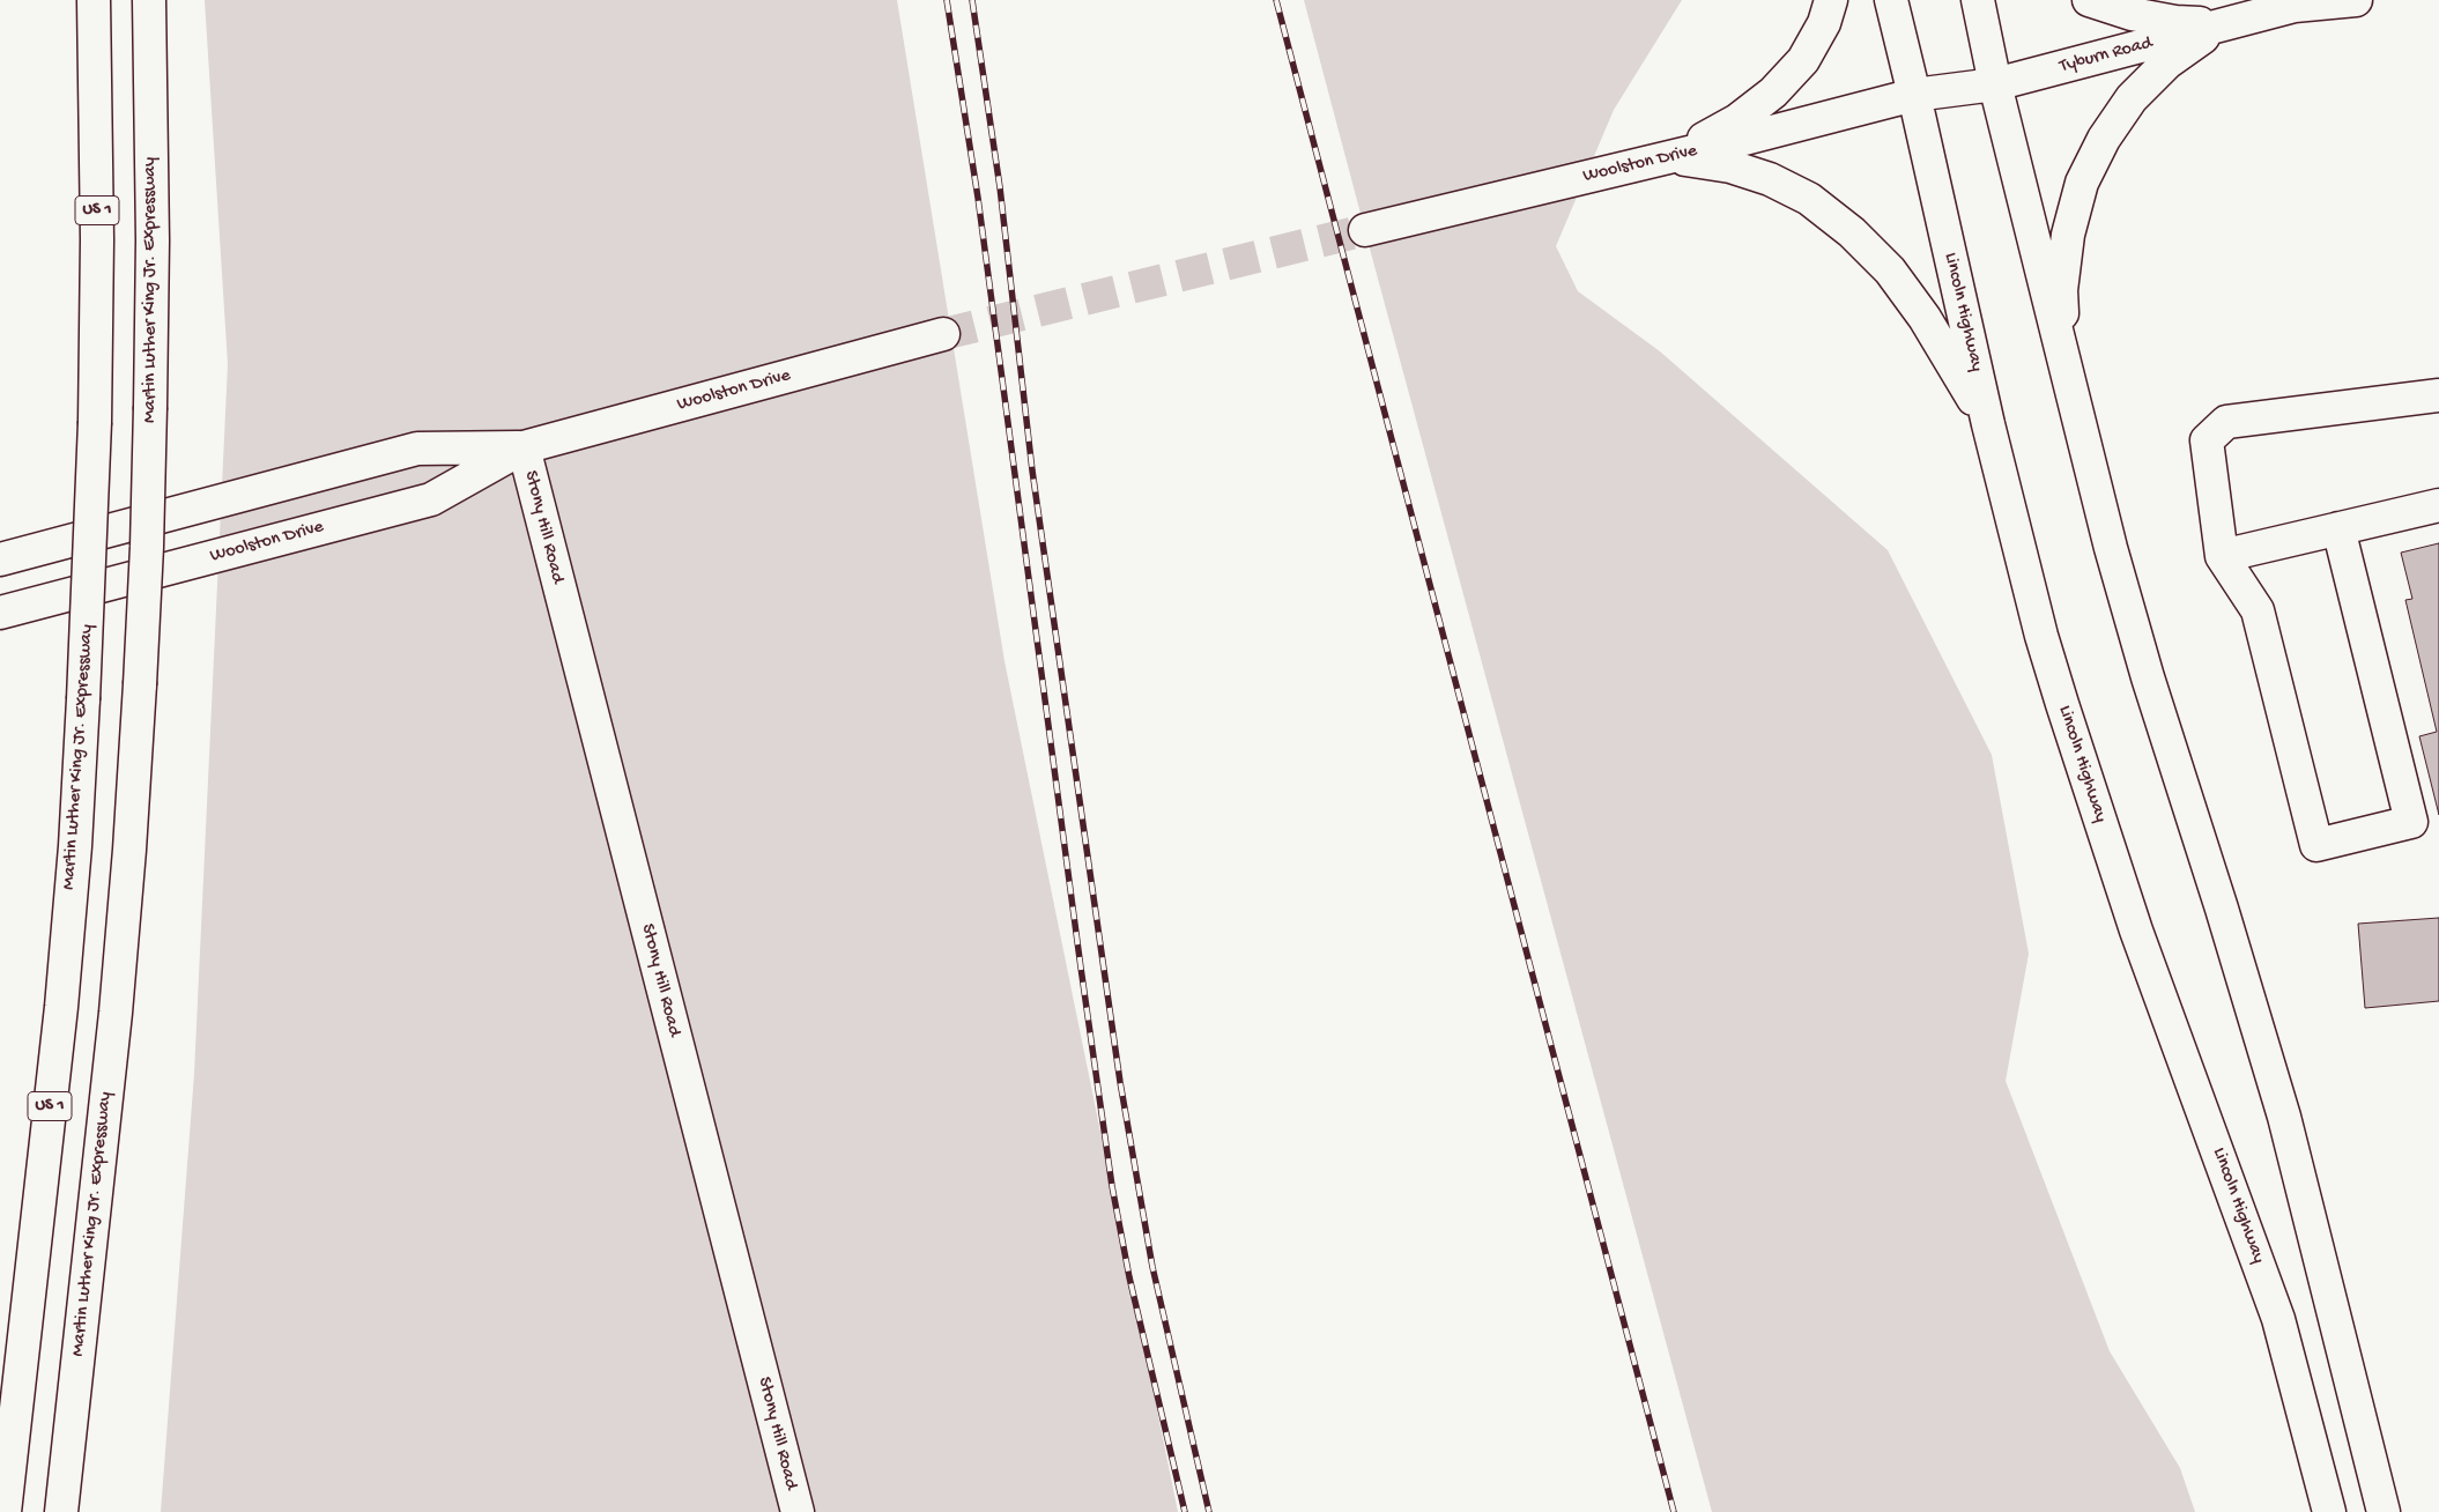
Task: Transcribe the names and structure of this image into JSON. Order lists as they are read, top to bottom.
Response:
{
  "streets": {
    "main road": [
      "Tyburn Road",
      "Woolston Drive",
      "US 1",
      "Martin Luther King Jr. Expressway",
      "Lincoln Highway",
      "Stony Hill Road"
    ]
  },
  "crossings": [
    ["Tyburn Road", "Woolston Drive"],
    ["Tyburn Road", "Lincoln Highway"],
    ["Woolston Drive", "Lincoln Highway"],
    ["Woolston Drive", "Stony Hill Road"]
  ]
}
